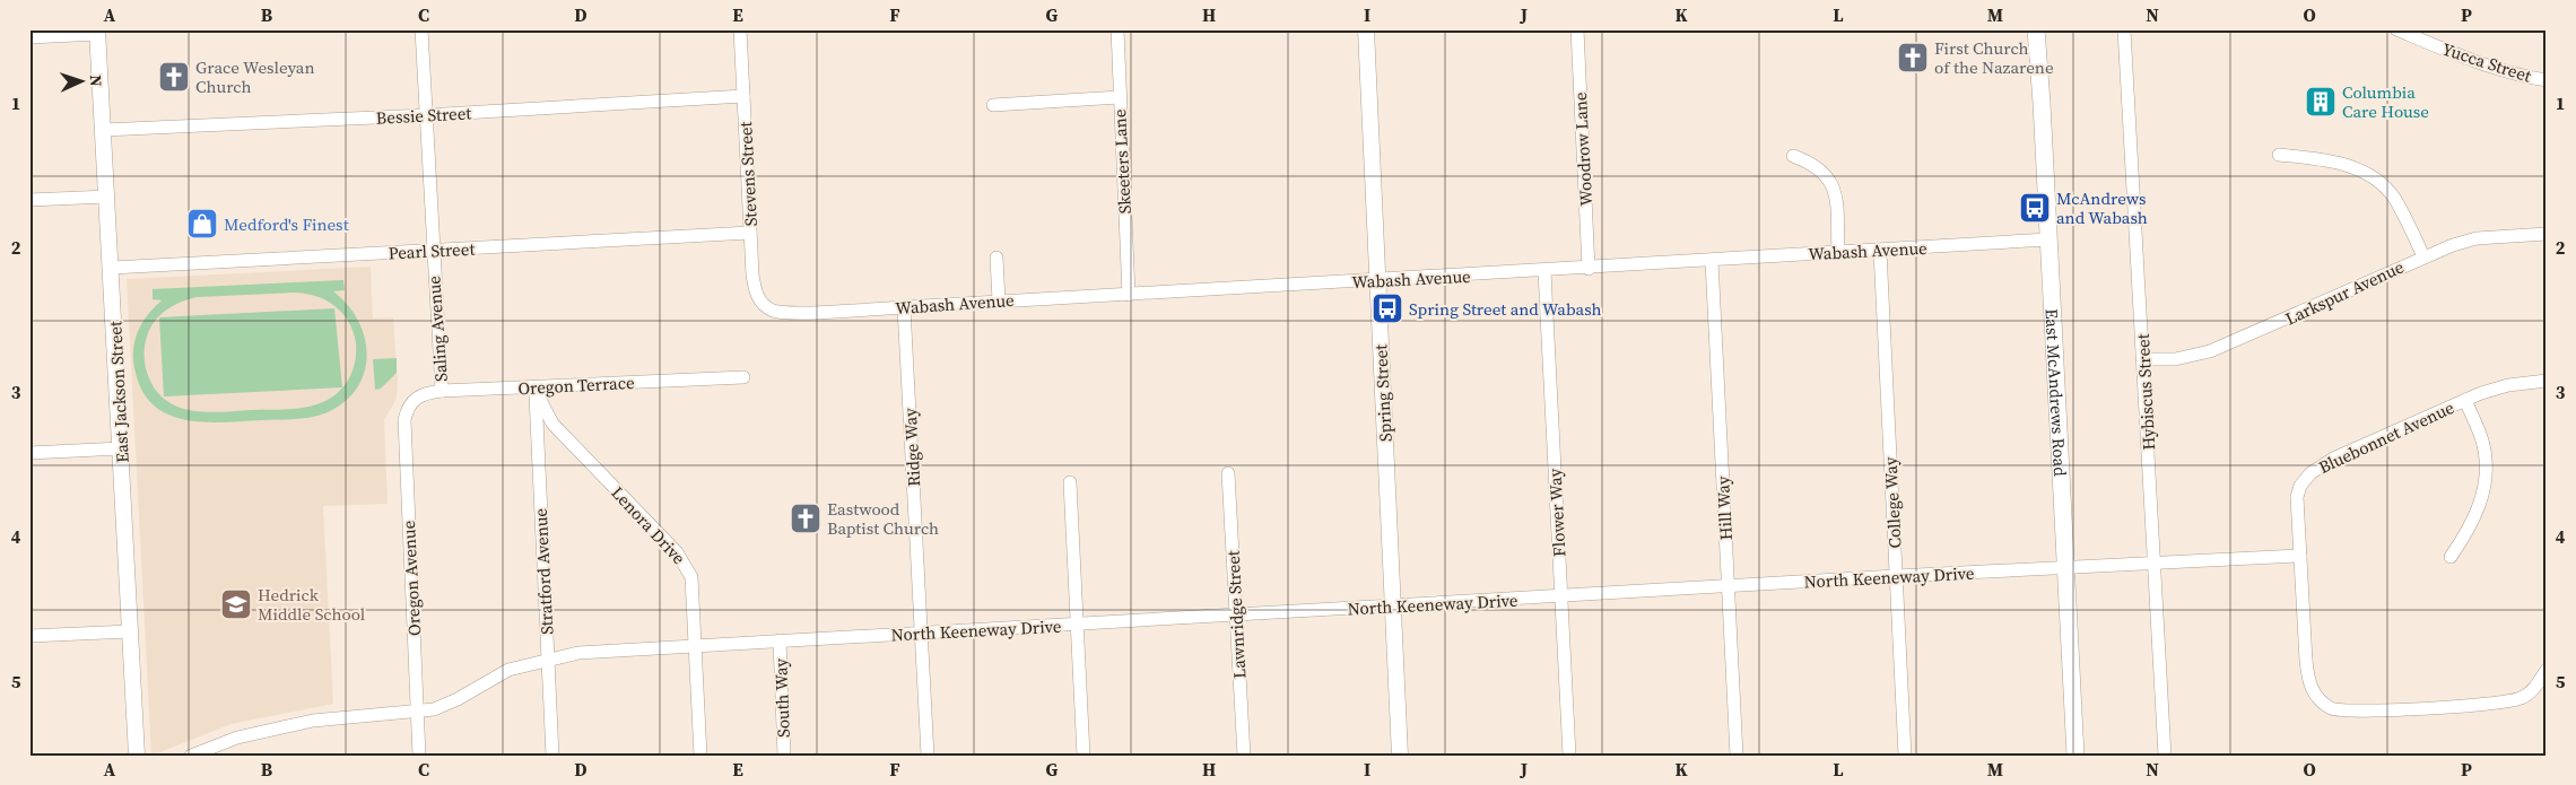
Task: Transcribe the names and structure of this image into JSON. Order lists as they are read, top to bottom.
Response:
{
  "streets": {
    "main road": ["East McAndrews Road"],
    "street": [
      "Yucca Street",
      "Bessie Street",
      "Woodrow Lane",
      "Skeeters Lane",
      "Stevens Street",
      "Pearl Street",
      "Wabash Avenue",
      "Larkspur Avenue",
      "Saling Avenue",
      "Oregon Terrace",
      "East Jackson Street",
      "Hybiscus Street",
      "Spring Street",
      "Bluebonnet Avenue",
      "Ridge Way",
      "College Way",
      "Hill Way",
      "Flower Way",
      "Lenora Drive",
      "Stratford Avenue",
      "North Keeneway Drive",
      "Oregon Avenue",
      "Lawnridge Street",
      "South Way"
    ]
  },
  "crossings": [
    ["Bessie Street", "Stevens Street"],
    ["Bessie Street", "Saling Avenue"],
    ["Bessie Street", "East Jackson Street"],
    ["Woodrow Lane", "Wabash Avenue"],
    ["Skeeters Lane", "Wabash Avenue"],
    ["Stevens Street", "Pearl Street"],
    ["Stevens Street", "Wabash Avenue"],
    ["Pearl Street", "Saling Avenue"],
    ["Pearl Street", "East Jackson Street"],
    ["Wabash Avenue", "East McAndrews Road"],
    ["Wabash Avenue", "Spring Street"],
    ["Wabash Avenue", "Ridge Way"],
    ["Wabash Avenue", "College Way"],
    ["Wabash Avenue", "Hill Way"],
    ["Wabash Avenue", "Flower Way"],
    ["Larkspur Avenue", "Hybiscus Street"],
    ["Saling Avenue", "Oregon Terrace"],
    ["Oregon Terrace", "Lenora Drive"],
    ["Oregon Terrace", "Stratford Avenue"],
    ["Oregon Terrace", "Oregon Avenue"],
    ["East McAndrews Road", "North Keeneway Drive"],
    ["Hybiscus Street", "North Keeneway Drive"],
    ["Spring Street", "North Keeneway Drive"],
    ["Bluebonnet Avenue", "North Keeneway Drive"],
    ["Ridge Way", "North Keeneway Drive"],
    ["College Way", "North Keeneway Drive"],
    ["Hill Way", "North Keeneway Drive"],
    ["Flower Way", "North Keeneway Drive"],
    ["Lenora Drive", "Stratford Avenue"],
    ["Lenora Drive", "North Keeneway Drive"],
    ["Stratford Avenue", "North Keeneway Drive"],
    ["North Keeneway Drive", "Oregon Avenue"],
    ["North Keeneway Drive", "Lawnridge Street"],
    ["North Keeneway Drive", "South Way"]
  ],
  "places": {
    "church": ["First Church of the Nazarene", "Grace Wesleyan Church", "Eastwood Baptist Church"],
    "building": ["Columbia Care House"],
    "bus stop": ["McAndrews and Wabash", "Spring Street and Wabash"],
    "shop": ["Medford's Finest"],
    "school or university": ["Hedrick Middle School"]
  },
  "north": "right",
  "grid": {
    "columns": [
      "A",
      "B",
      "C",
      "D",
      "E",
      "F",
      "G",
      "H",
      "I",
      "J",
      "K",
      "L",
      "M",
      "N",
      "O",
      "P"
    ],
    "rows": [
      "1",
      "2",
      "3",
      "4",
      "5"
    ]
  }
}
